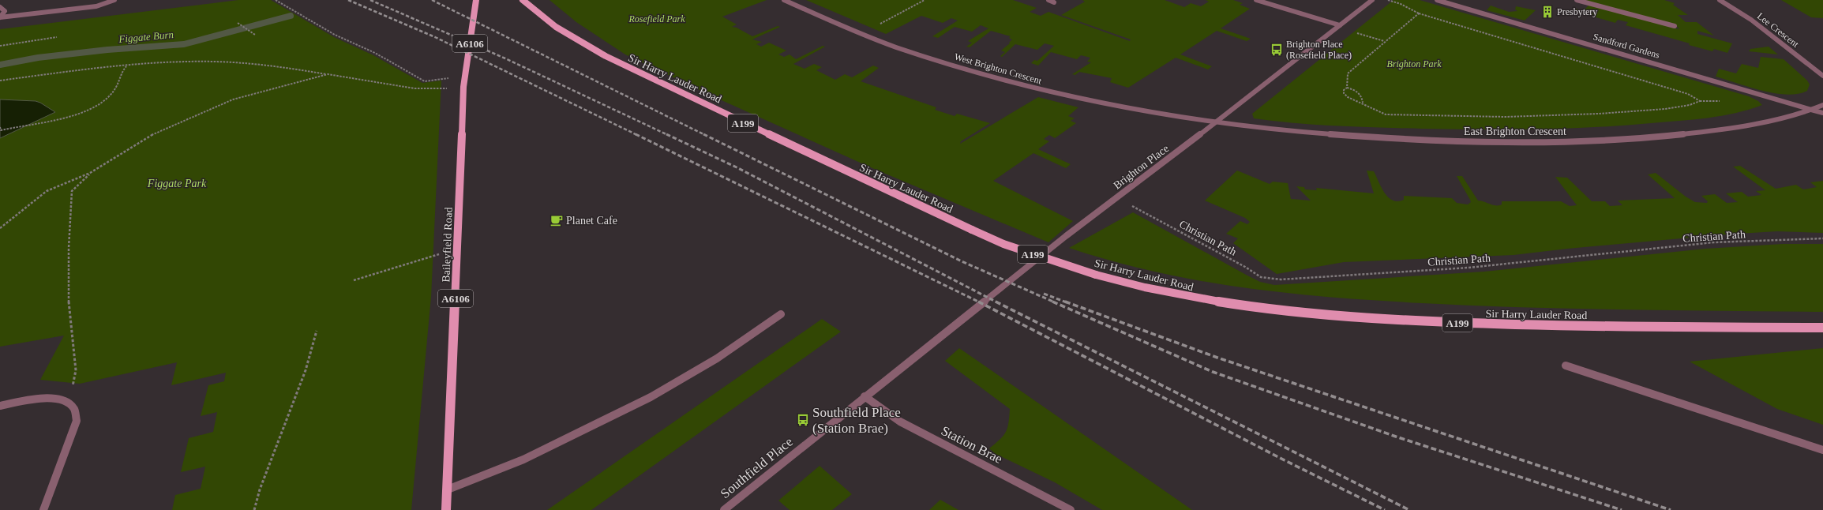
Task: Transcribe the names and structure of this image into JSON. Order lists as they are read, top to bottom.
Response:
{
  "streets": {
    "main road": [
      "A6106",
      "Sir Harry Lauder Road",
      "A199",
      "Baileyfield Road"
    ],
    "street": [
      "Lee Crescent",
      "Sandford Gardens",
      "West Brighton Crescent",
      "East Brighton Crescent",
      "Brighton Place",
      "Station Brae",
      "Southfield Place"
    ],
    "path": ["Christian Path"]
  },
  "crossings": [
    ["Sandford Gardens", "East Brighton Crescent"],
    ["West Brighton Crescent", "East Brighton Crescent"],
    ["West Brighton Crescent", "Brighton Place"],
    ["East Brighton Crescent", "Brighton Place"],
    ["Brighton Place", "Christian Path"],
    ["Brighton Place", "Southfield Place"],
    ["Station Brae", "Southfield Place"]
  ],
  "water": ["Figgate Burn"],
  "parks": ["Rosefield Park", "Brighton Park", "Figgate Park"],
  "places": {
    "building": ["Presbytery"],
    "bus stop": ["Brighton Place (Rosefield Place)", "Southfield Place (Station Brae)"],
    "cafe": ["Planet Cafe"]
  }
}
